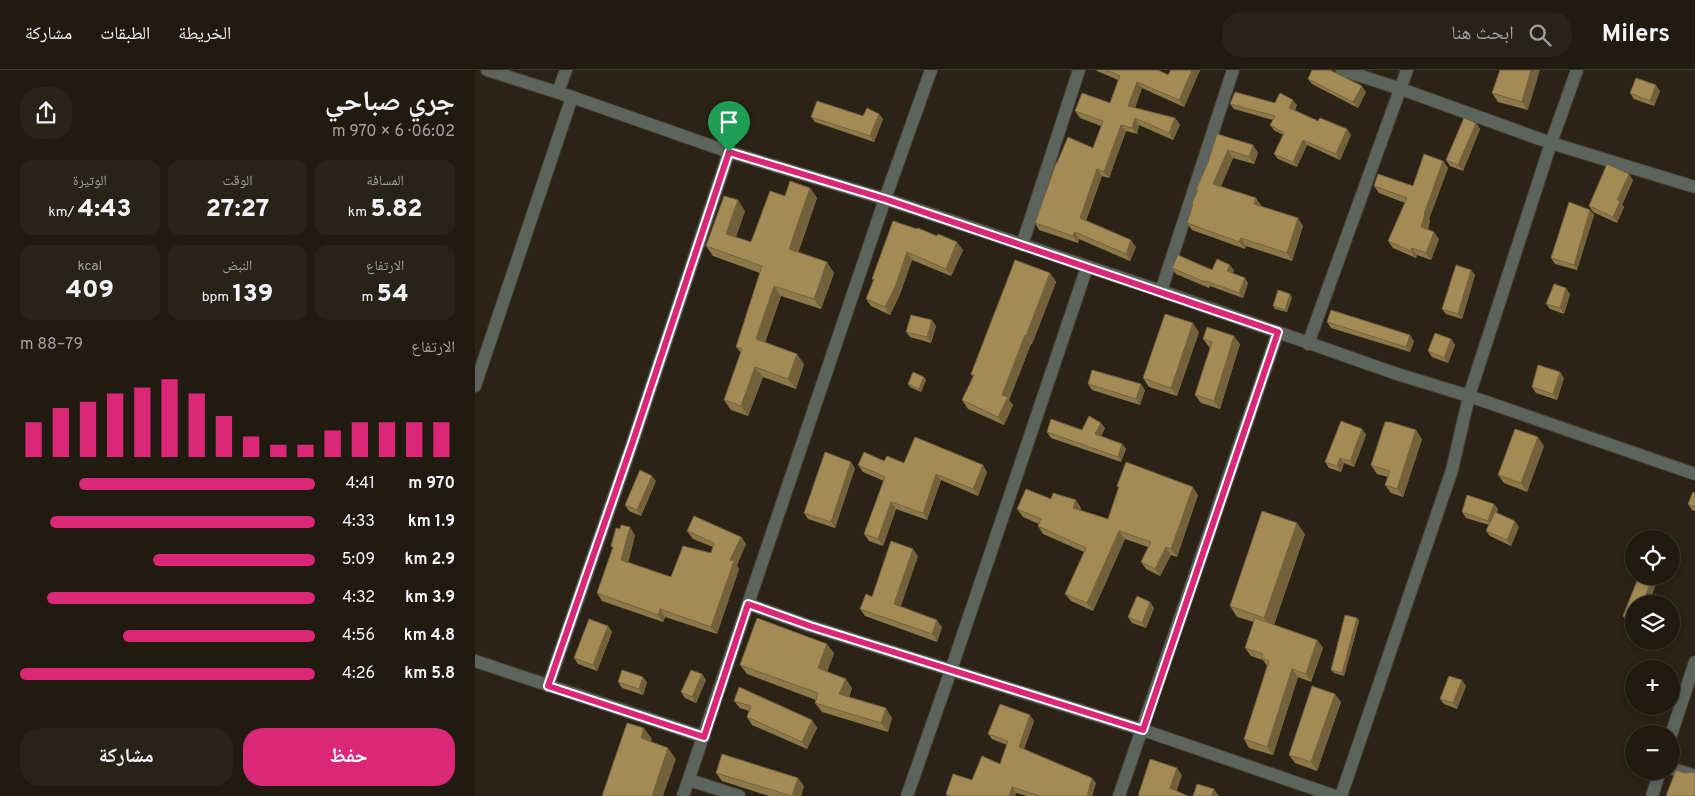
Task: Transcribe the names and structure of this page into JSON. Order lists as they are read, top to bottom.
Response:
{
  "page": {
    "header": "Milers",
    "search": "ابحث هنا",
    "nav": ["الخريطة", "الطبقات", "مشاركة"],
    "heading": ["جري صباحي", "06:02 · 6 × 970 m"],
    "stats": [
      ["المسافة", "5.82 km"],
      ["الوقت", "27:27"],
      ["الوتيرة", "4:43 /km"],
      ["الارتفاع", "54 m"],
      ["النبض", "139 bpm"],
      ["kcal", "409"]
    ],
    "chart": ["الارتفاع", "79–88 m"],
    "list": [
      {
        "name": "970 m",
        "note": "4:41"
      },
      {
        "name": "1.9 km",
        "note": "4:33"
      },
      {
        "name": "2.9 km",
        "note": "5:09"
      },
      {
        "name": "3.9 km",
        "note": "4:32"
      },
      {
        "name": "4.8 km",
        "note": "4:56"
      },
      {
        "name": "5.8 km",
        "note": "4:26"
      }
    ],
    "map_buttons": ["+", "−"],
    "buttons": ["حفظ", "مشاركة"]
  }
}
